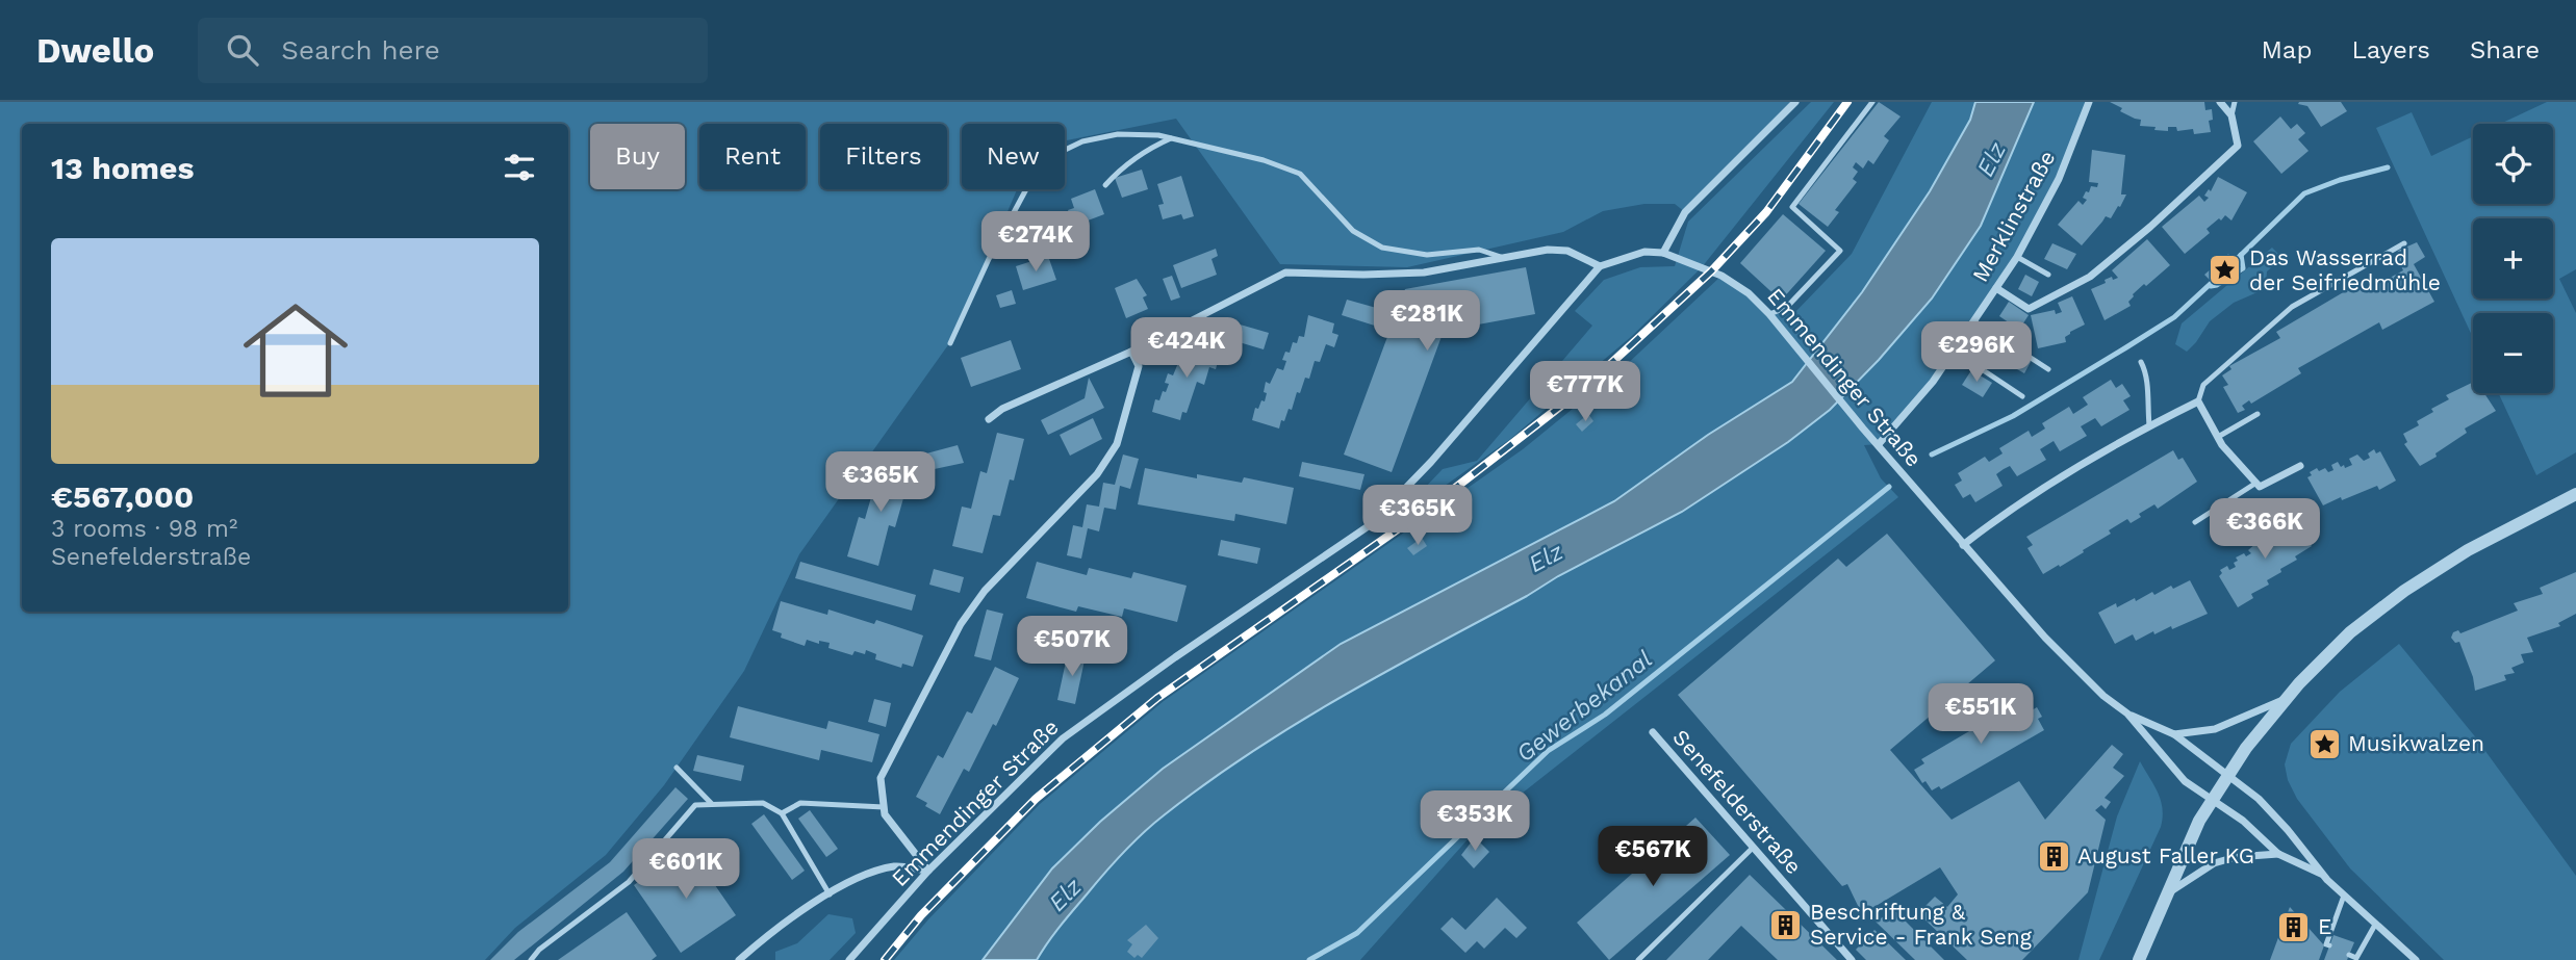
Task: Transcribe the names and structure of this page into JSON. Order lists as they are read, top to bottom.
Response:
{
  "streets": {
    "street": ["Merklinstraße", "Emmendinger Straße", "Senefelderstraße"]
  },
  "crossings": [
    ["Merklinstraße", "Emmendinger Straße"]
  ],
  "water": ["Elz", "Gewerbekanal"],
  "places": {
    "place": ["Das Wasserrad der Seifriedmühle", "Musikwalzen"],
    "building": ["August Faller KG", "Beschriftung & Service - Frank Seng", "E"]
  },
  "page": {
    "header": "Dwello",
    "search": "Search here",
    "nav": ["Map", "Layers", "Share"],
    "map_buttons": ["+", "−"],
    "chip": [
      "Buy",
      "Rent",
      "Filters",
      "New"
    ],
    "heading": "13 homes",
    "price": [
      "€274K",
      "€281K",
      "€424K",
      "€296K",
      "€777K",
      "€365K",
      "€365K",
      "€366K",
      "€507K",
      "€551K",
      "€353K",
      "€567K",
      "€601K"
    ],
    "list": [
      {
        "name": "€567,000",
        "note": "3 rooms · 98 m² · Senefelderstraße"
      }
    ]
  }
}
